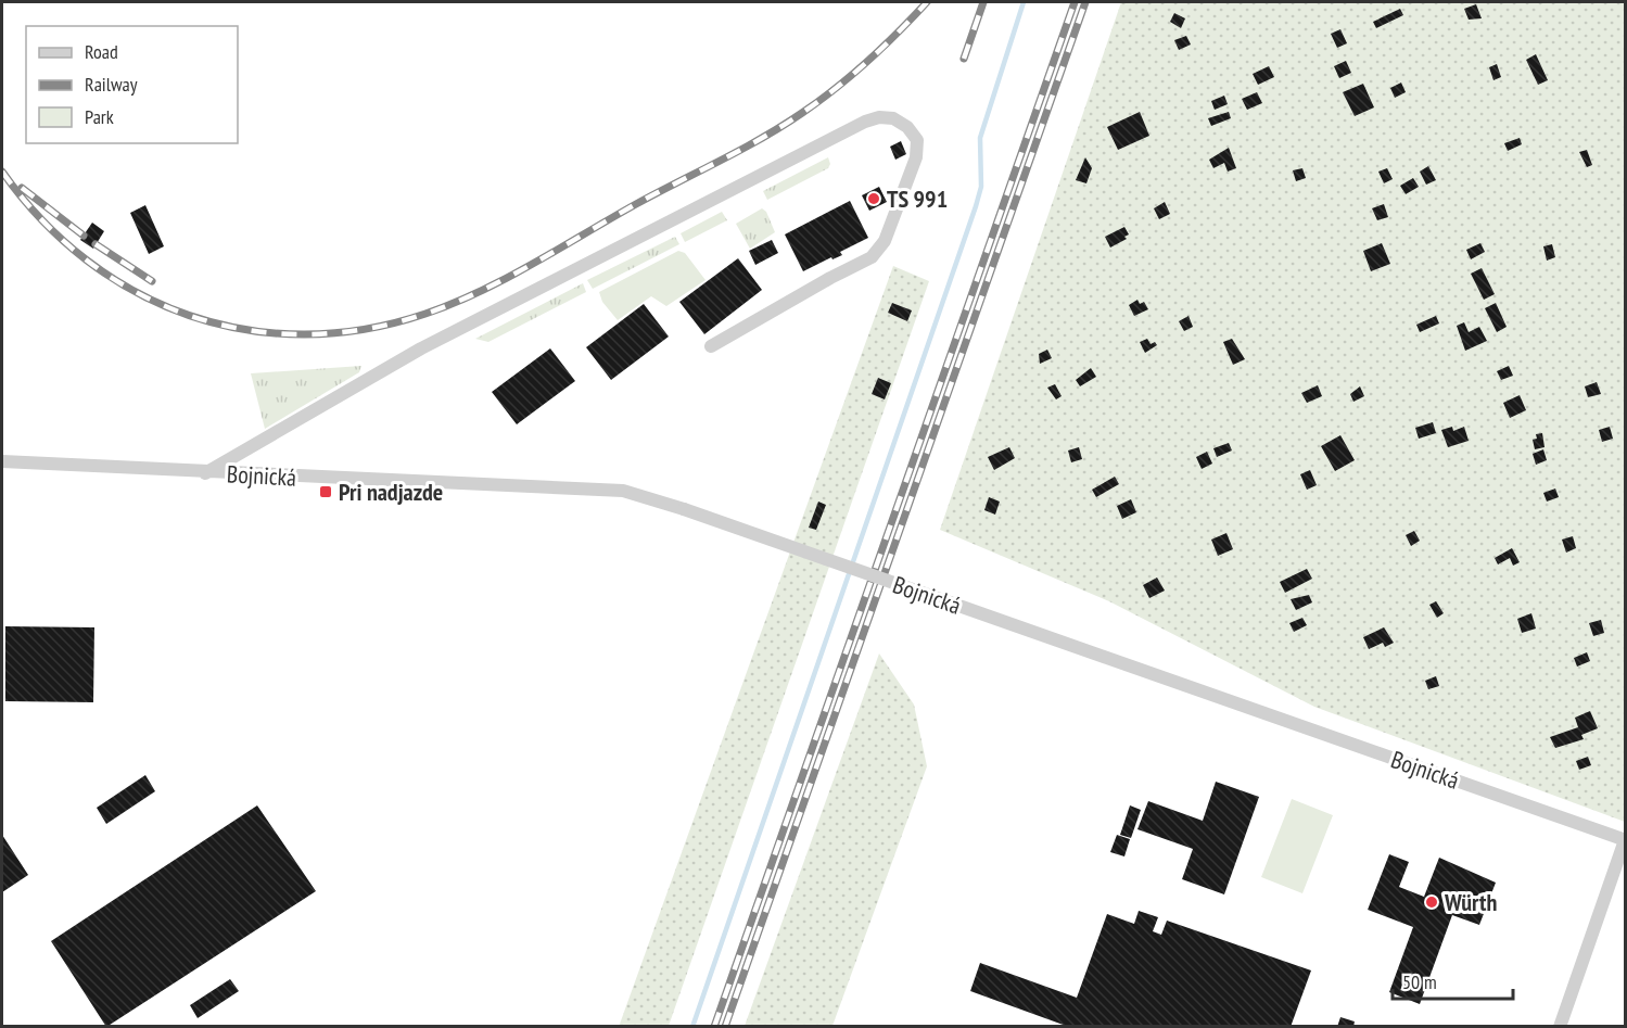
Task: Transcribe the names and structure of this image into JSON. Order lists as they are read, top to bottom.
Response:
{
  "streets": {
    "street": ["Bojnická"]
  },
  "places": {
    "other": ["TS 991", "Würth"],
    "transit": ["Pri nadjazde"]
  },
  "legend": ["Road", "Railway", "Park"],
  "scale_bar": "50 m"
}
